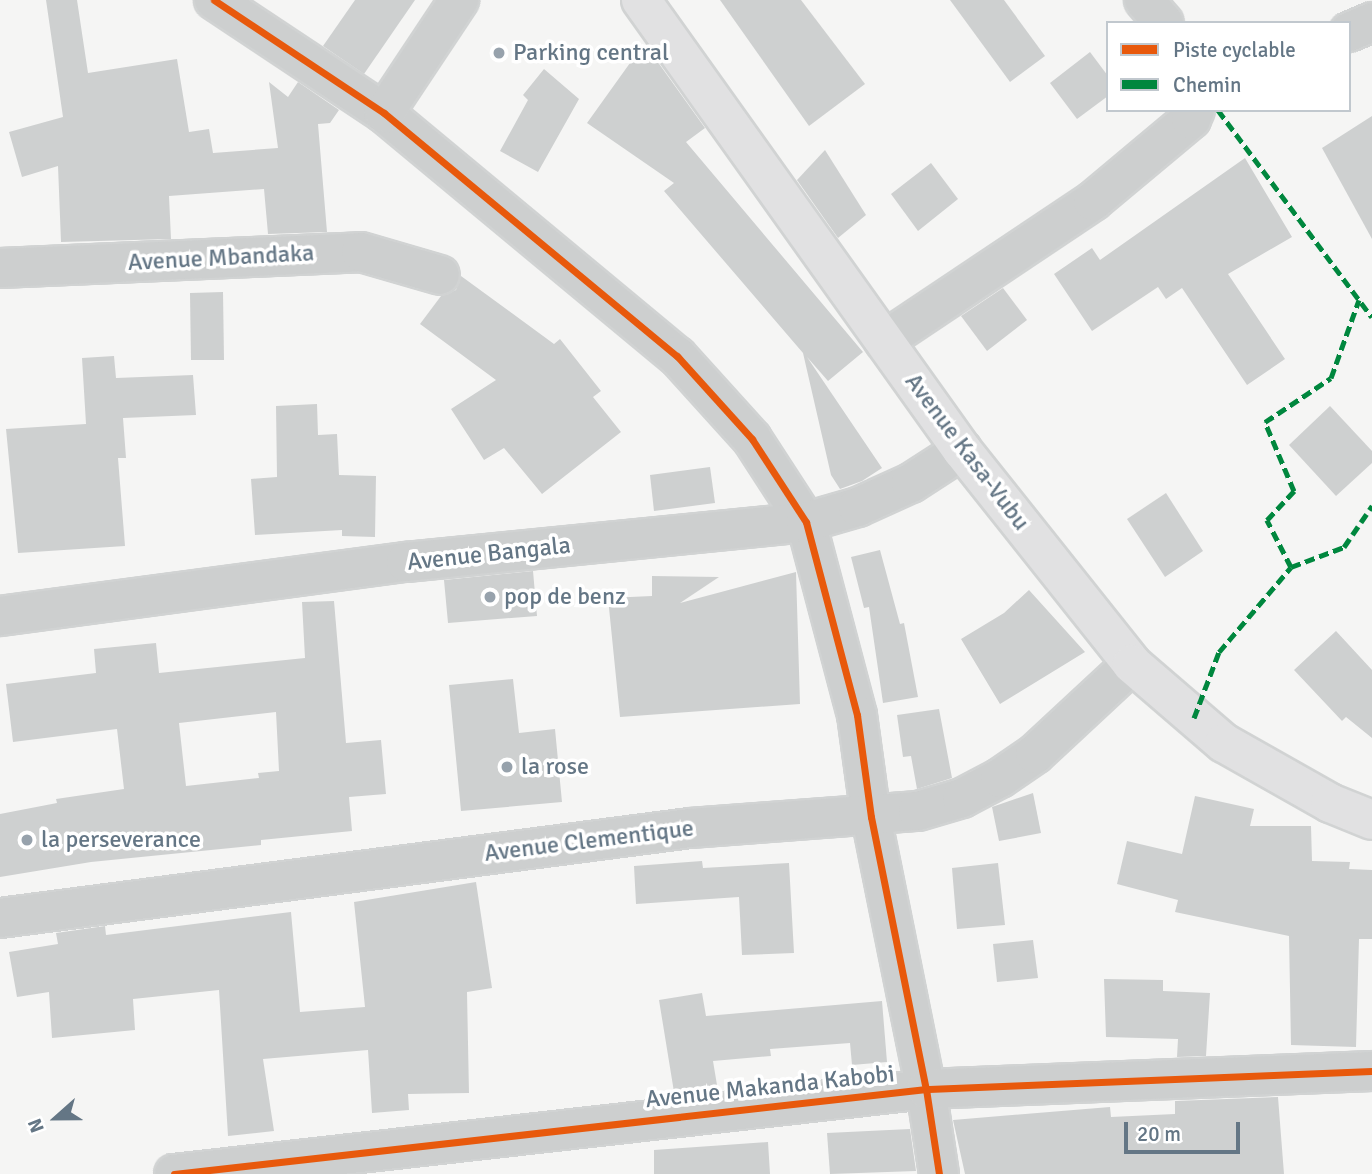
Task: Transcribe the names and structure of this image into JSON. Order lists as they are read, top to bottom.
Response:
{
  "streets": {
    "highway": ["Avenue Kasa-Vubu"],
    "street": [
      "Avenue Mbandaka",
      "Avenue Bangala",
      "Avenue Clementique",
      "Avenue Makanda Kabobi"
    ]
  },
  "crossings": [
    ["Avenue Kasa-Vubu", "Avenue Bangala"],
    ["Avenue Kasa-Vubu", "Avenue Clementique"]
  ],
  "places": [
    "Parking central",
    "pop de benz",
    "la rose",
    "la perseverance"
  ],
  "legend": ["Piste cyclable", "Chemin"],
  "scale_bar": "20 m",
  "north": "left"
}
